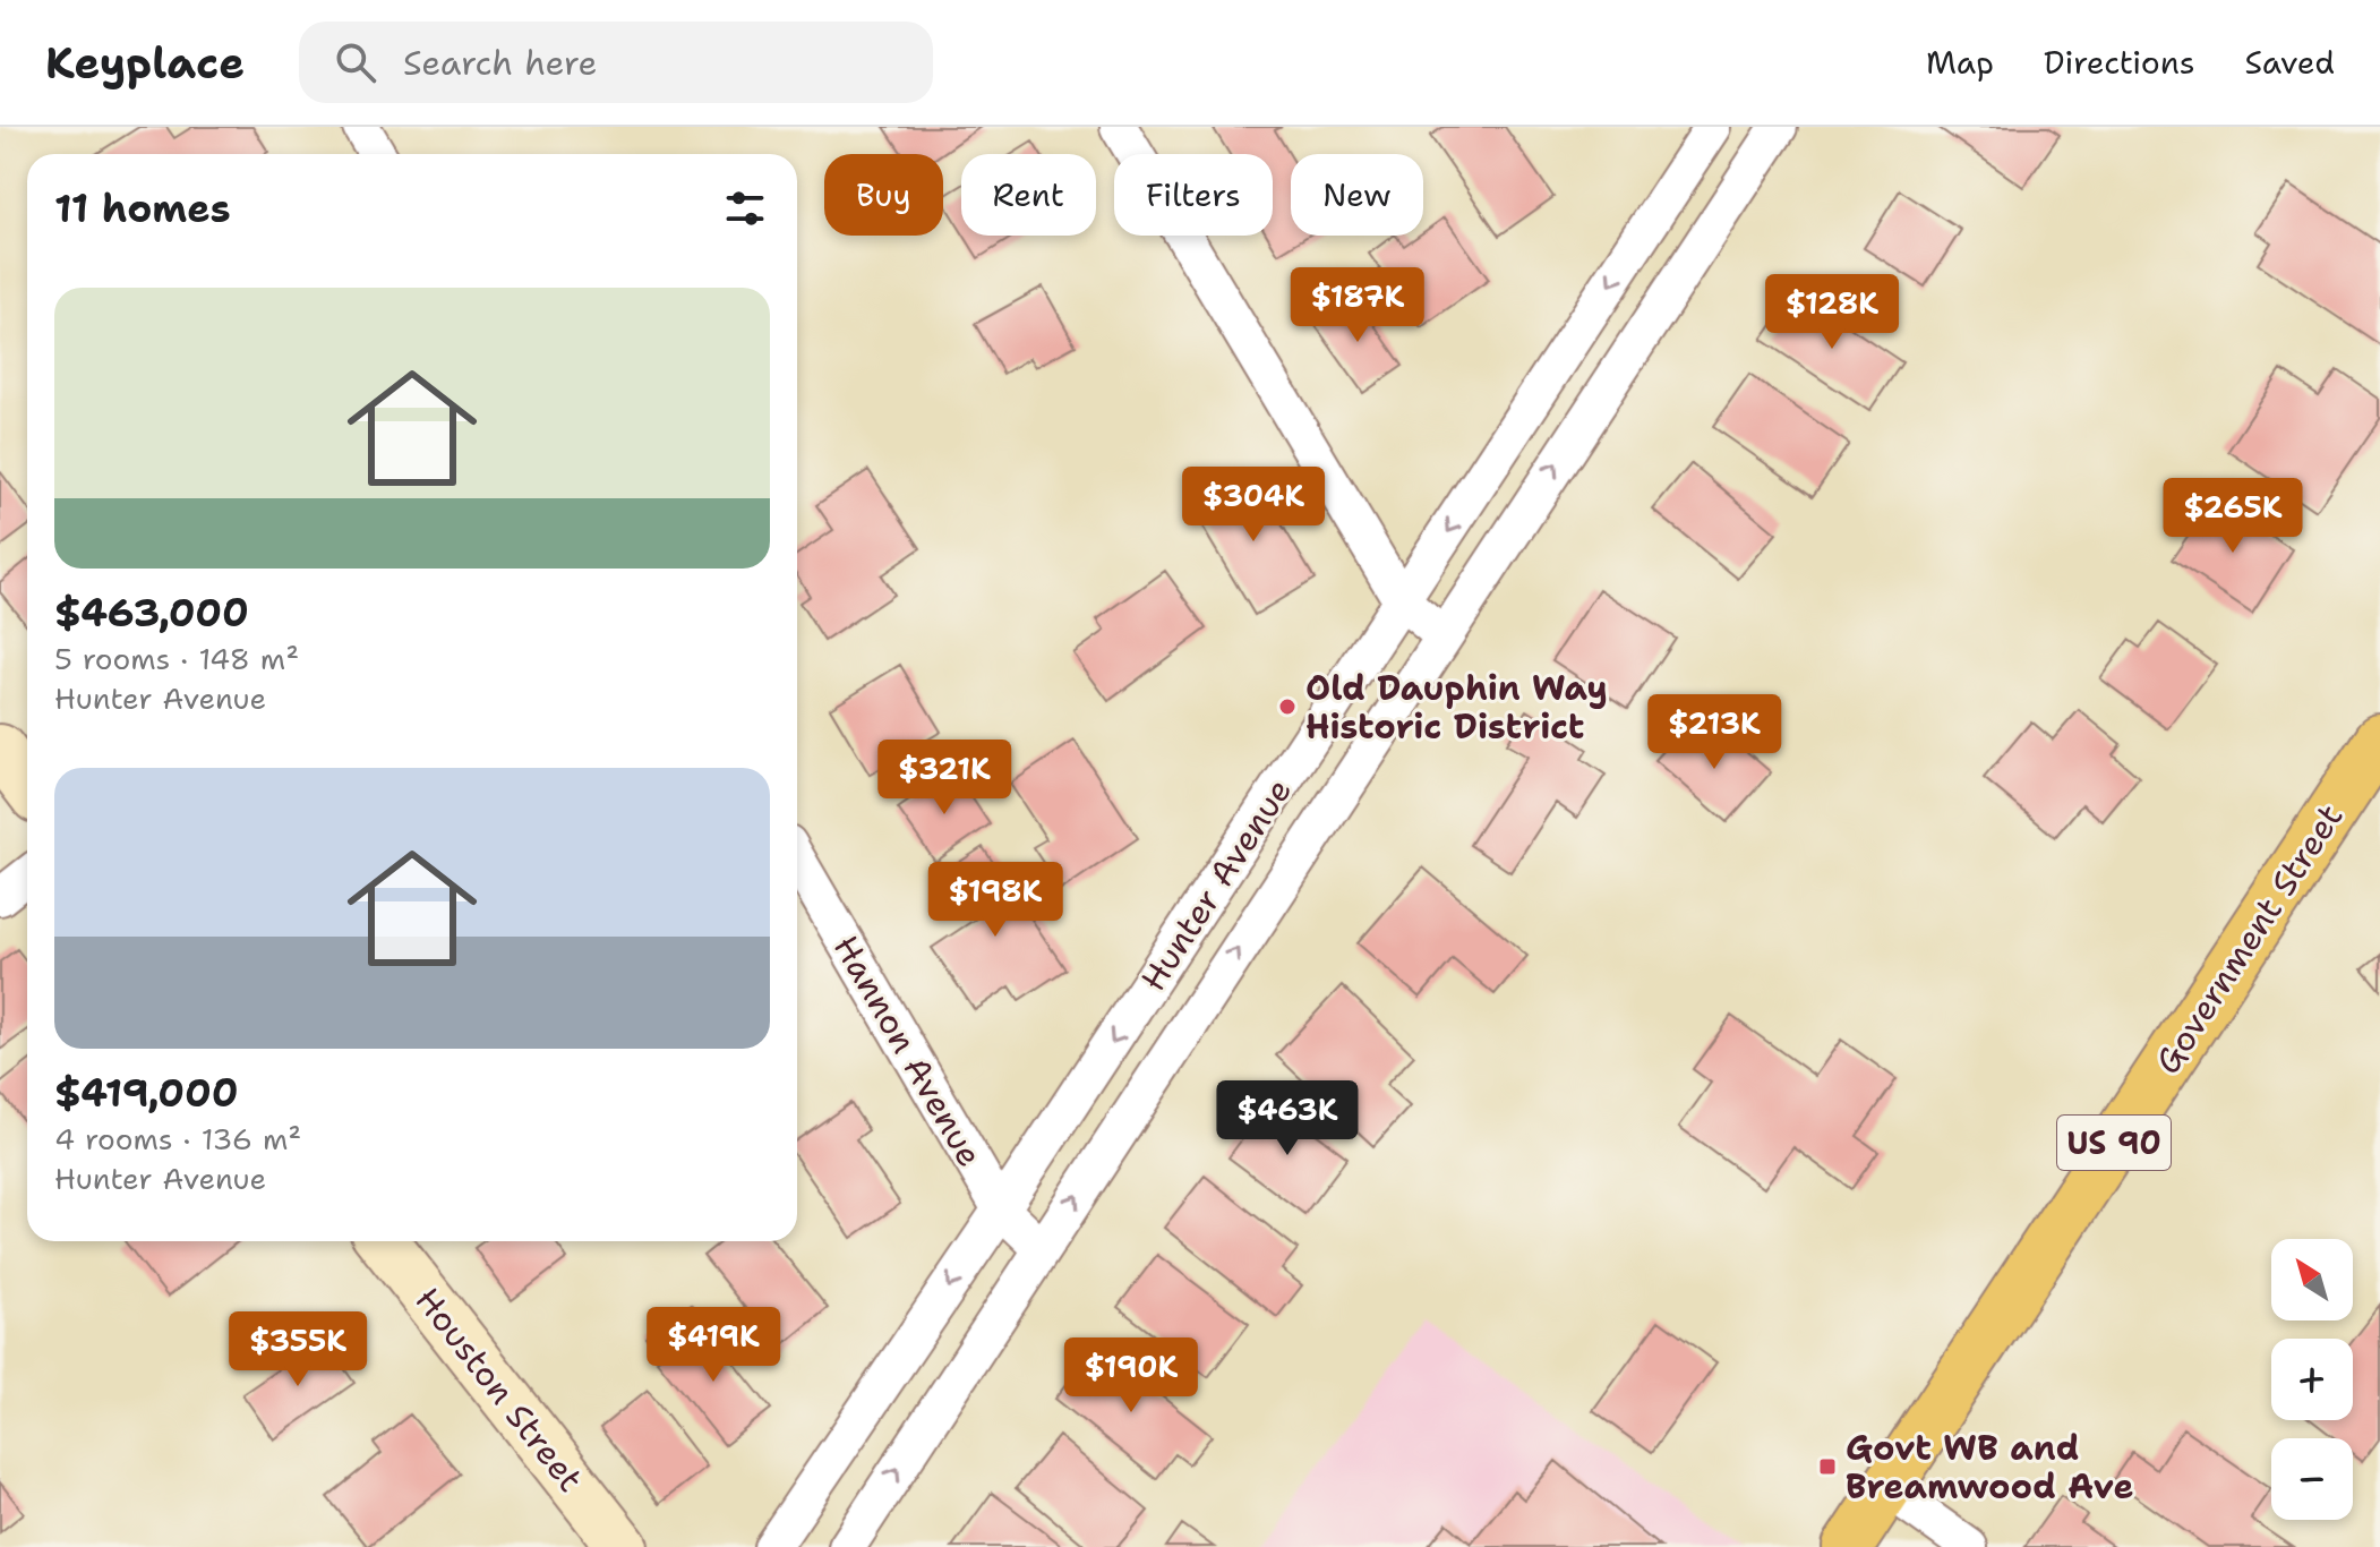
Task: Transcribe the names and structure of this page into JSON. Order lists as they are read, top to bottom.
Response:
{
  "streets": {
    "main road": ["Government Street", "US 90"],
    "street": ["Hunter Avenue", "Hannon Avenue", "Houston Street"]
  },
  "crossings": [
    ["Hunter Avenue", "Hannon Avenue"]
  ],
  "places": {
    "other": ["Old Dauphin Way Historic District"],
    "transit": ["Govt WB and Breamwood Ave"]
  },
  "north": "top left",
  "page": {
    "header": "Keyplace",
    "search": "Search here",
    "nav": ["Map", "Directions", "Saved"],
    "chip": [
      "Buy",
      "Rent",
      "Filters",
      "New"
    ],
    "heading": "11 homes",
    "list": [
      {
        "name": "$463,000",
        "note": "5 rooms · 148 m² · Hunter Avenue"
      },
      {
        "name": "$419,000",
        "note": "4 rooms · 136 m² · Hunter Avenue"
      }
    ],
    "price": [
      "$187K",
      "$128K",
      "$304K",
      "$265K",
      "$213K",
      "$321K",
      "$198K",
      "$463K",
      "$419K",
      "$355K",
      "$190K"
    ],
    "map_buttons": ["+", "−"]
  }
}
